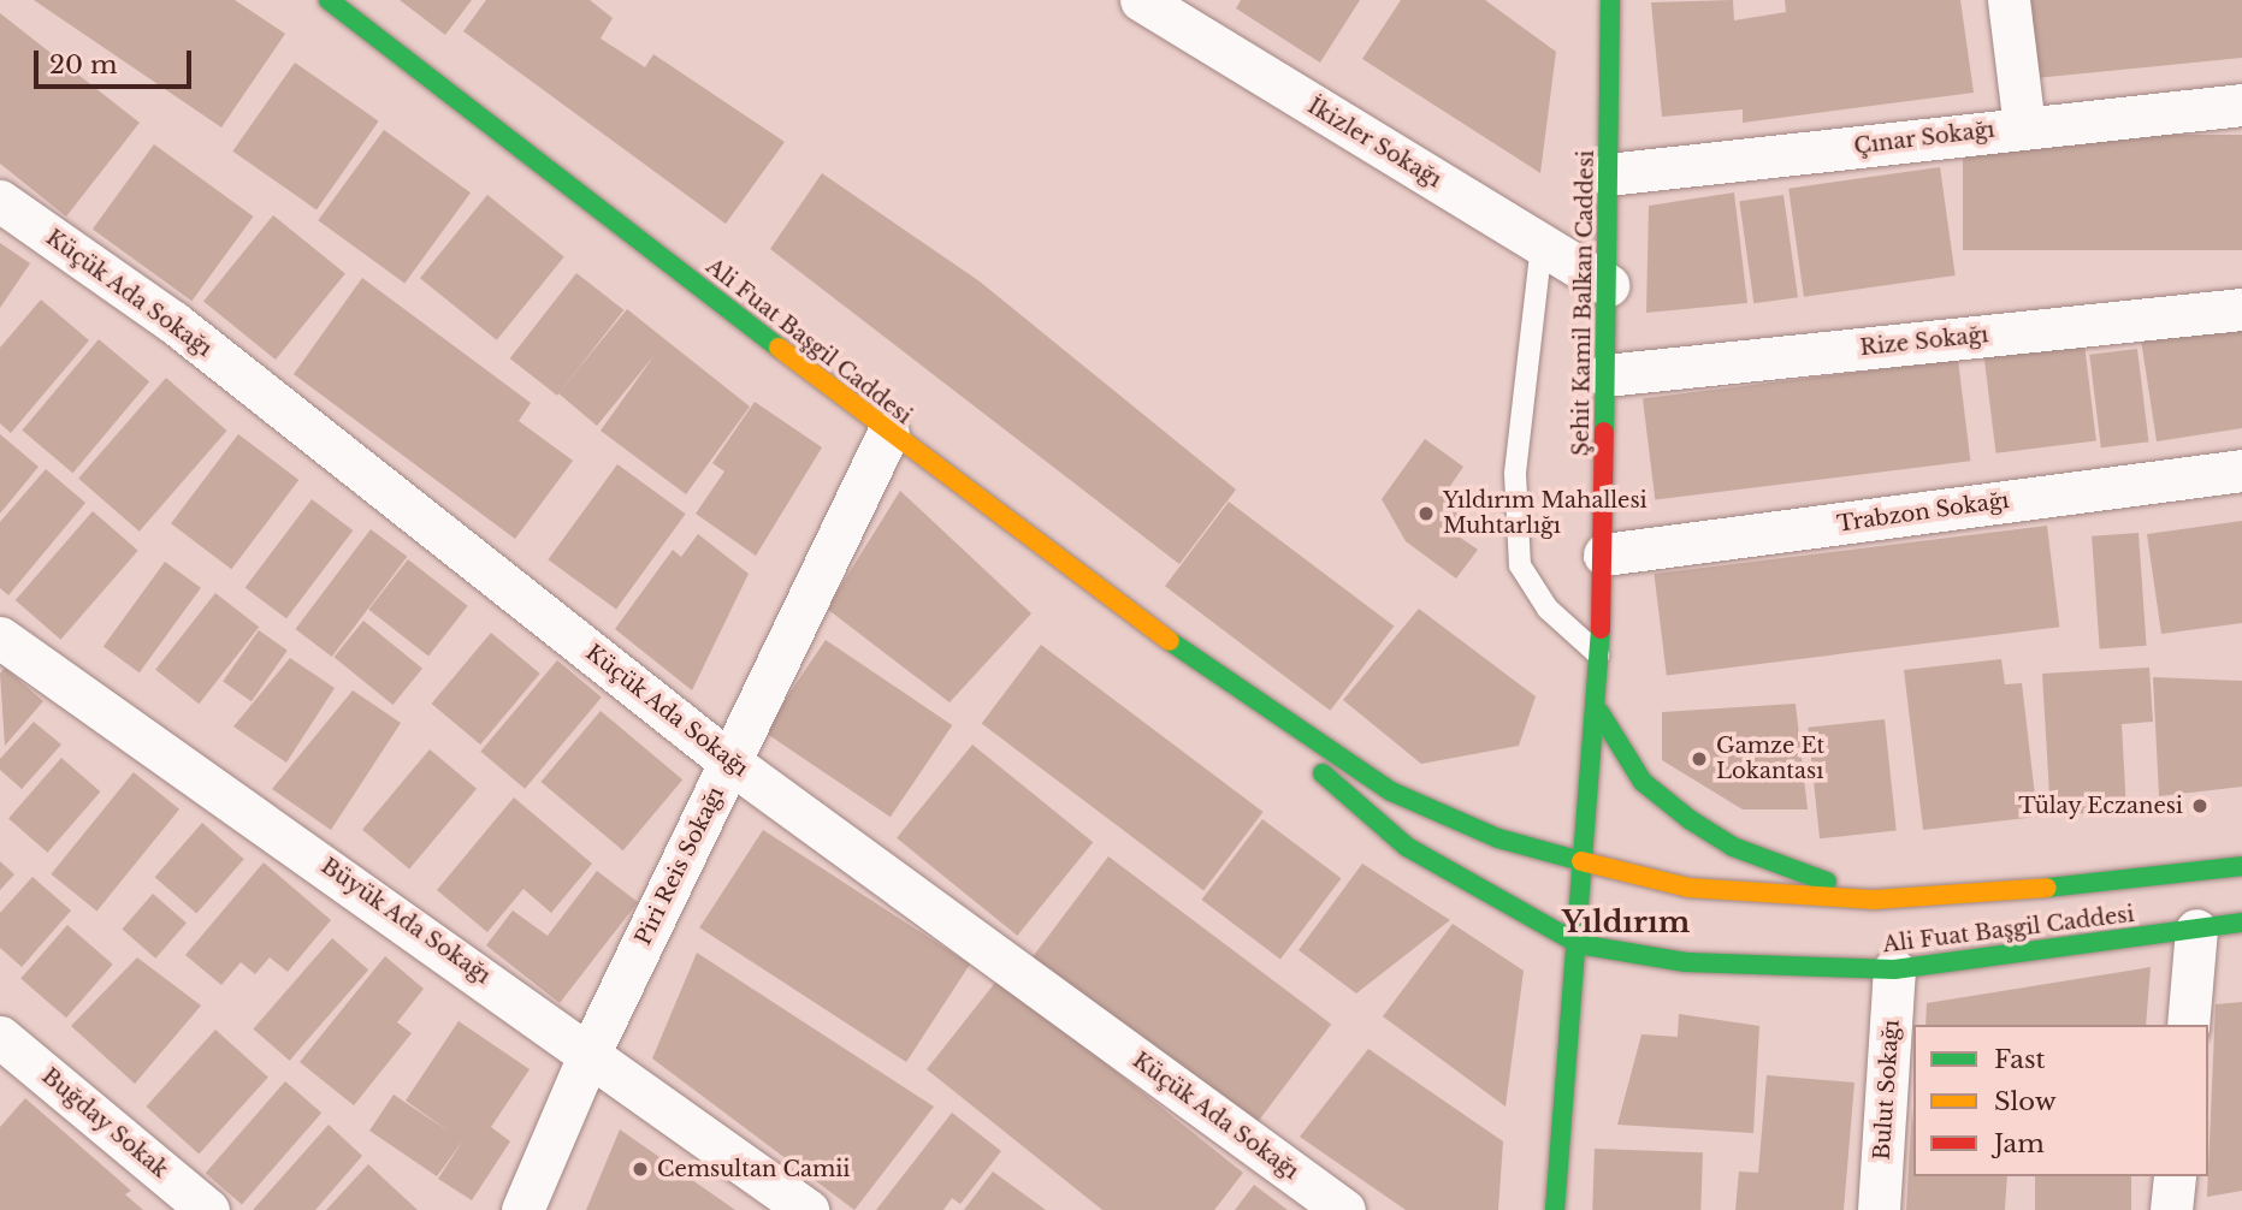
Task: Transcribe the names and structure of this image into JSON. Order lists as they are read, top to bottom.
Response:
{
  "streets": {
    "main road": ["Şehit Kamil Balkan Caddesi", "Ali Fuat Başgil Caddesi"],
    "street": [
      "Çınar Sokağı",
      "İkizler Sokağı",
      "Küçük Ada Sokağı",
      "Rize Sokağı",
      "Trabzon Sokağı",
      "Piri Reis Sokağı",
      "Büyük Ada Sokağı",
      "Bulut Sokağı",
      "Buğday Sokak"
    ]
  },
  "crossings": [
    ["Çınar Sokağı", "Şehit Kamil Balkan Caddesi"],
    ["İkizler Sokağı", "Şehit Kamil Balkan Caddesi"],
    ["Küçük Ada Sokağı", "Piri Reis Sokağı"],
    ["Şehit Kamil Balkan Caddesi", "Ali Fuat Başgil Caddesi"],
    ["Şehit Kamil Balkan Caddesi", "Rize Sokağı"],
    ["Şehit Kamil Balkan Caddesi", "Trabzon Sokağı"],
    ["Ali Fuat Başgil Caddesi", "Piri Reis Sokağı"],
    ["Ali Fuat Başgil Caddesi", "Bulut Sokağı"],
    ["Piri Reis Sokağı", "Büyük Ada Sokağı"]
  ],
  "districts": ["Yıldırım"],
  "places": [
    "Yıldırım Mahallesi Muhtarlığı",
    "Gamze Et Lokantası",
    "Tülay Eczanesi",
    "Cemsultan Camii"
  ],
  "legend": ["Fast", "Slow", "Jam"],
  "scale_bar": "20 m"
}
